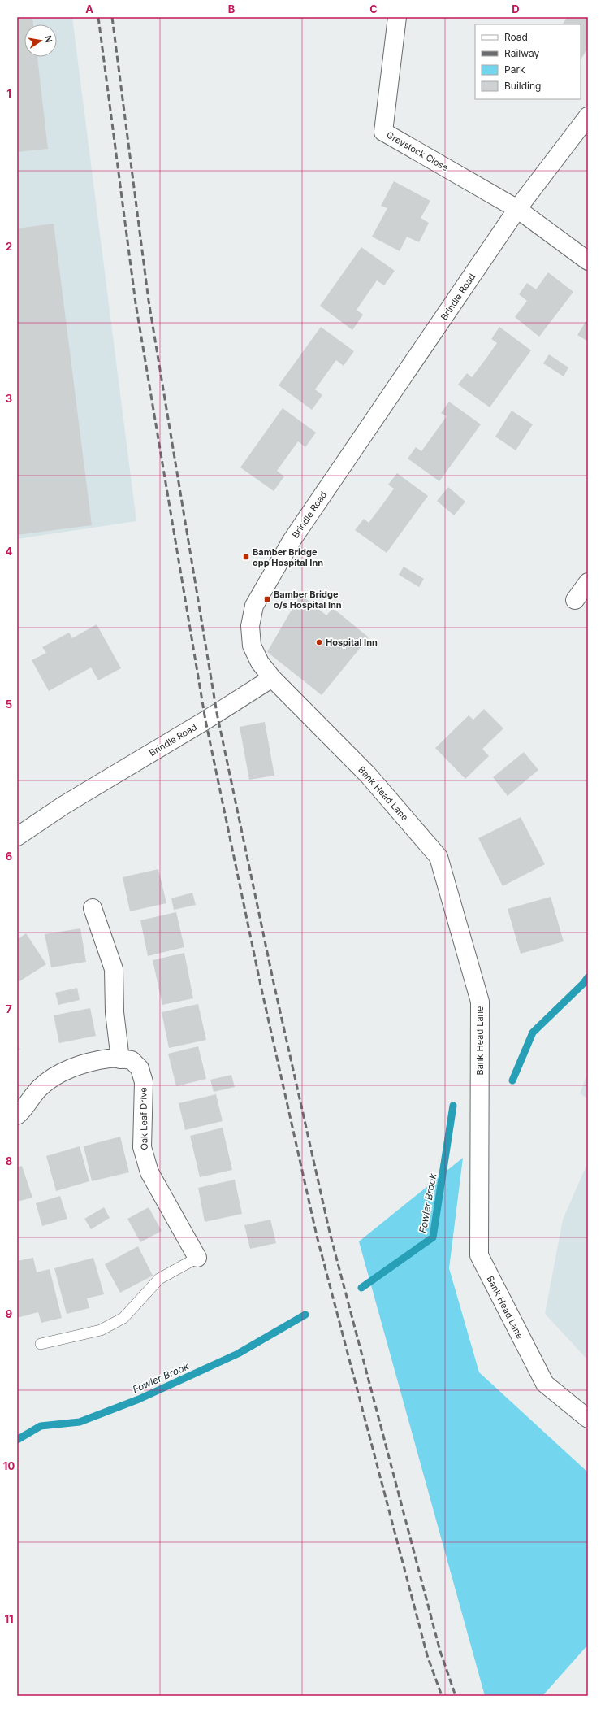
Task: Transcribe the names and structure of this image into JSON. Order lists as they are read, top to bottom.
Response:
{
  "streets": {
    "street": [
      "Greystock Close",
      "Brindle Road",
      "Bank Head Lane",
      "Oak Leaf Drive"
    ]
  },
  "crossings": [
    ["Greystock Close", "Brindle Road"],
    ["Brindle Road", "Bank Head Lane"]
  ],
  "water": ["Fowler Brook"],
  "places": {
    "transit": ["Bamber Bridge opp Hospital Inn", "Bamber Bridge o/s Hospital Inn"],
    "other": ["Hospital Inn"]
  },
  "legend": [
    "Road",
    "Railway",
    "Park",
    "Building"
  ],
  "north": "right",
  "grid": {
    "columns": [
      "A",
      "B",
      "C",
      "D"
    ],
    "rows": [
      "1",
      "2",
      "3",
      "4",
      "5",
      "6",
      "7",
      "8",
      "9",
      "10",
      "11"
    ]
  }
}
